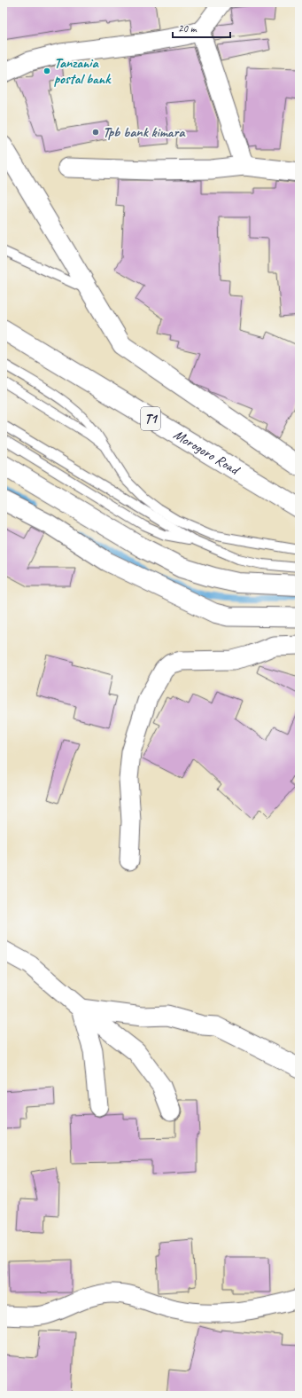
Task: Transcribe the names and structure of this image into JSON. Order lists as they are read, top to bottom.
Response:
{
  "streets": {
    "highway": ["T1", "Morogoro Road"]
  },
  "places": ["Tanzania postal bank", "Tpb bank kimara"],
  "scale_bar": "20 m"
}
